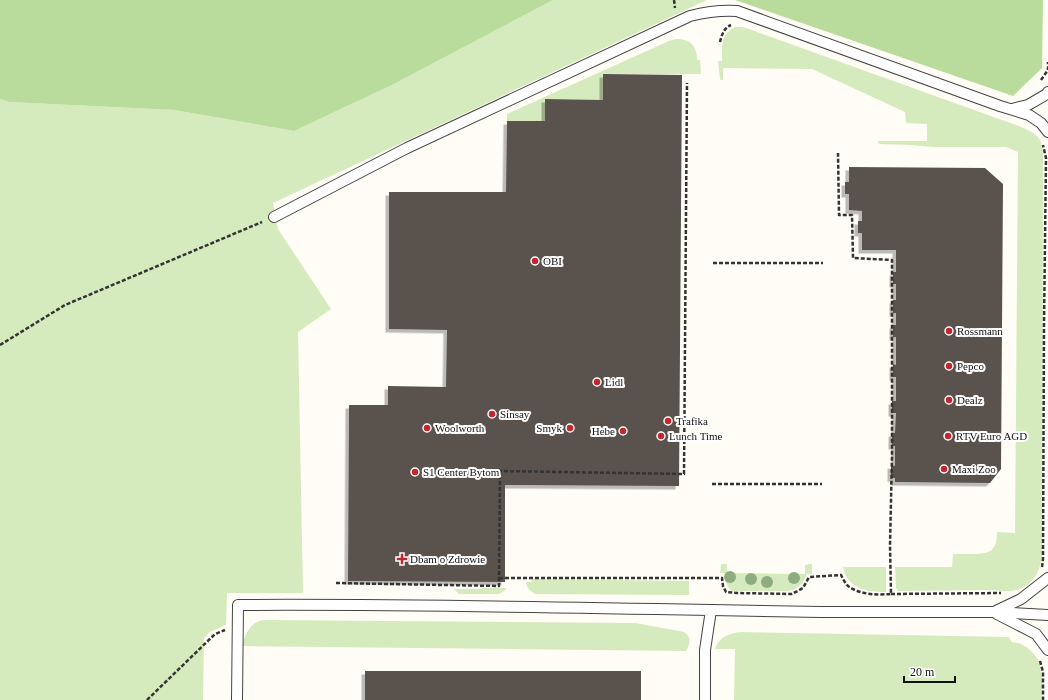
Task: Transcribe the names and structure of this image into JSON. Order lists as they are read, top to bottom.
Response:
{
  "places": {
    "other": [
      "OBI",
      "Rossmann",
      "Pepco",
      "Lidl",
      "Dealz",
      "Sinsay",
      "Trafika",
      "Woolworth",
      "Smyk",
      "Hebe",
      "Lunch Time",
      "RTV Euro AGD",
      "Maxi Zoo",
      "S1 Center Bytom"
    ],
    "health": ["Dbam o Zdrowie"]
  },
  "scale_bar": "20 m"
}
